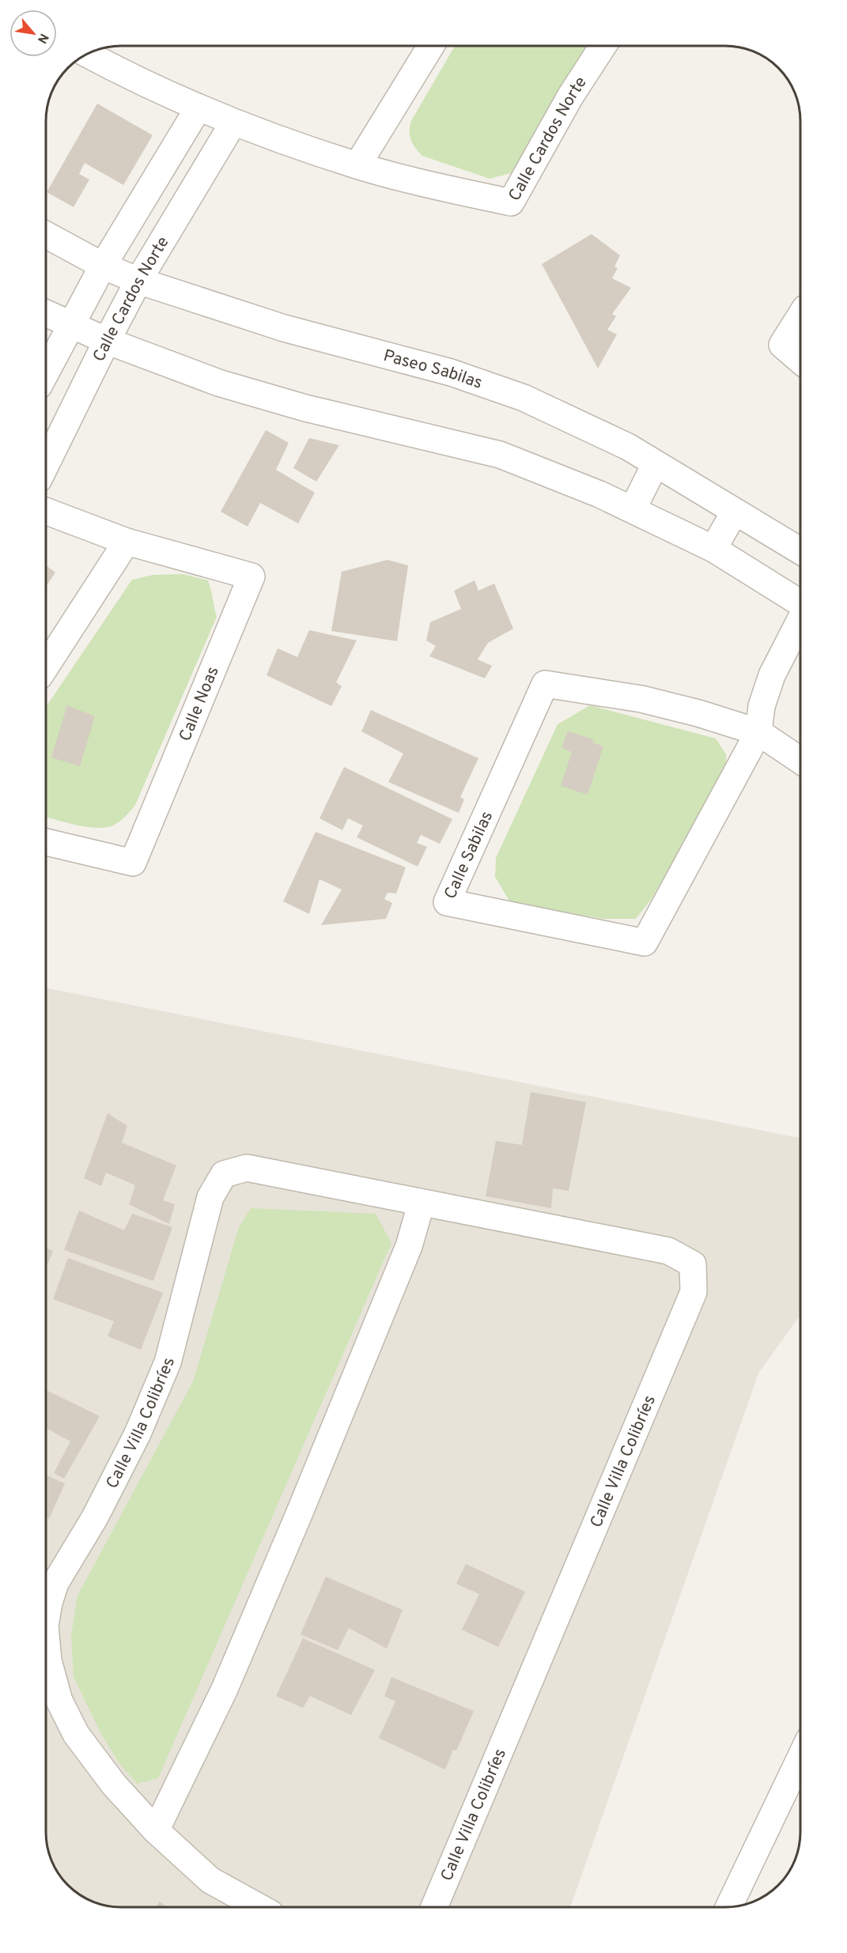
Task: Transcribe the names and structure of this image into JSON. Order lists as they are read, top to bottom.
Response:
{
  "streets": {
    "street": [
      "Calle Cardos Norte",
      "Paseo Sabilas",
      "Calle Noas",
      "Calle Sabilas",
      "Calle Villa Colibríes"
    ]
  },
  "crossings": [
    ["Calle Cardos Norte", "Paseo Sabilas"]
  ],
  "north": "bottom right"
}
